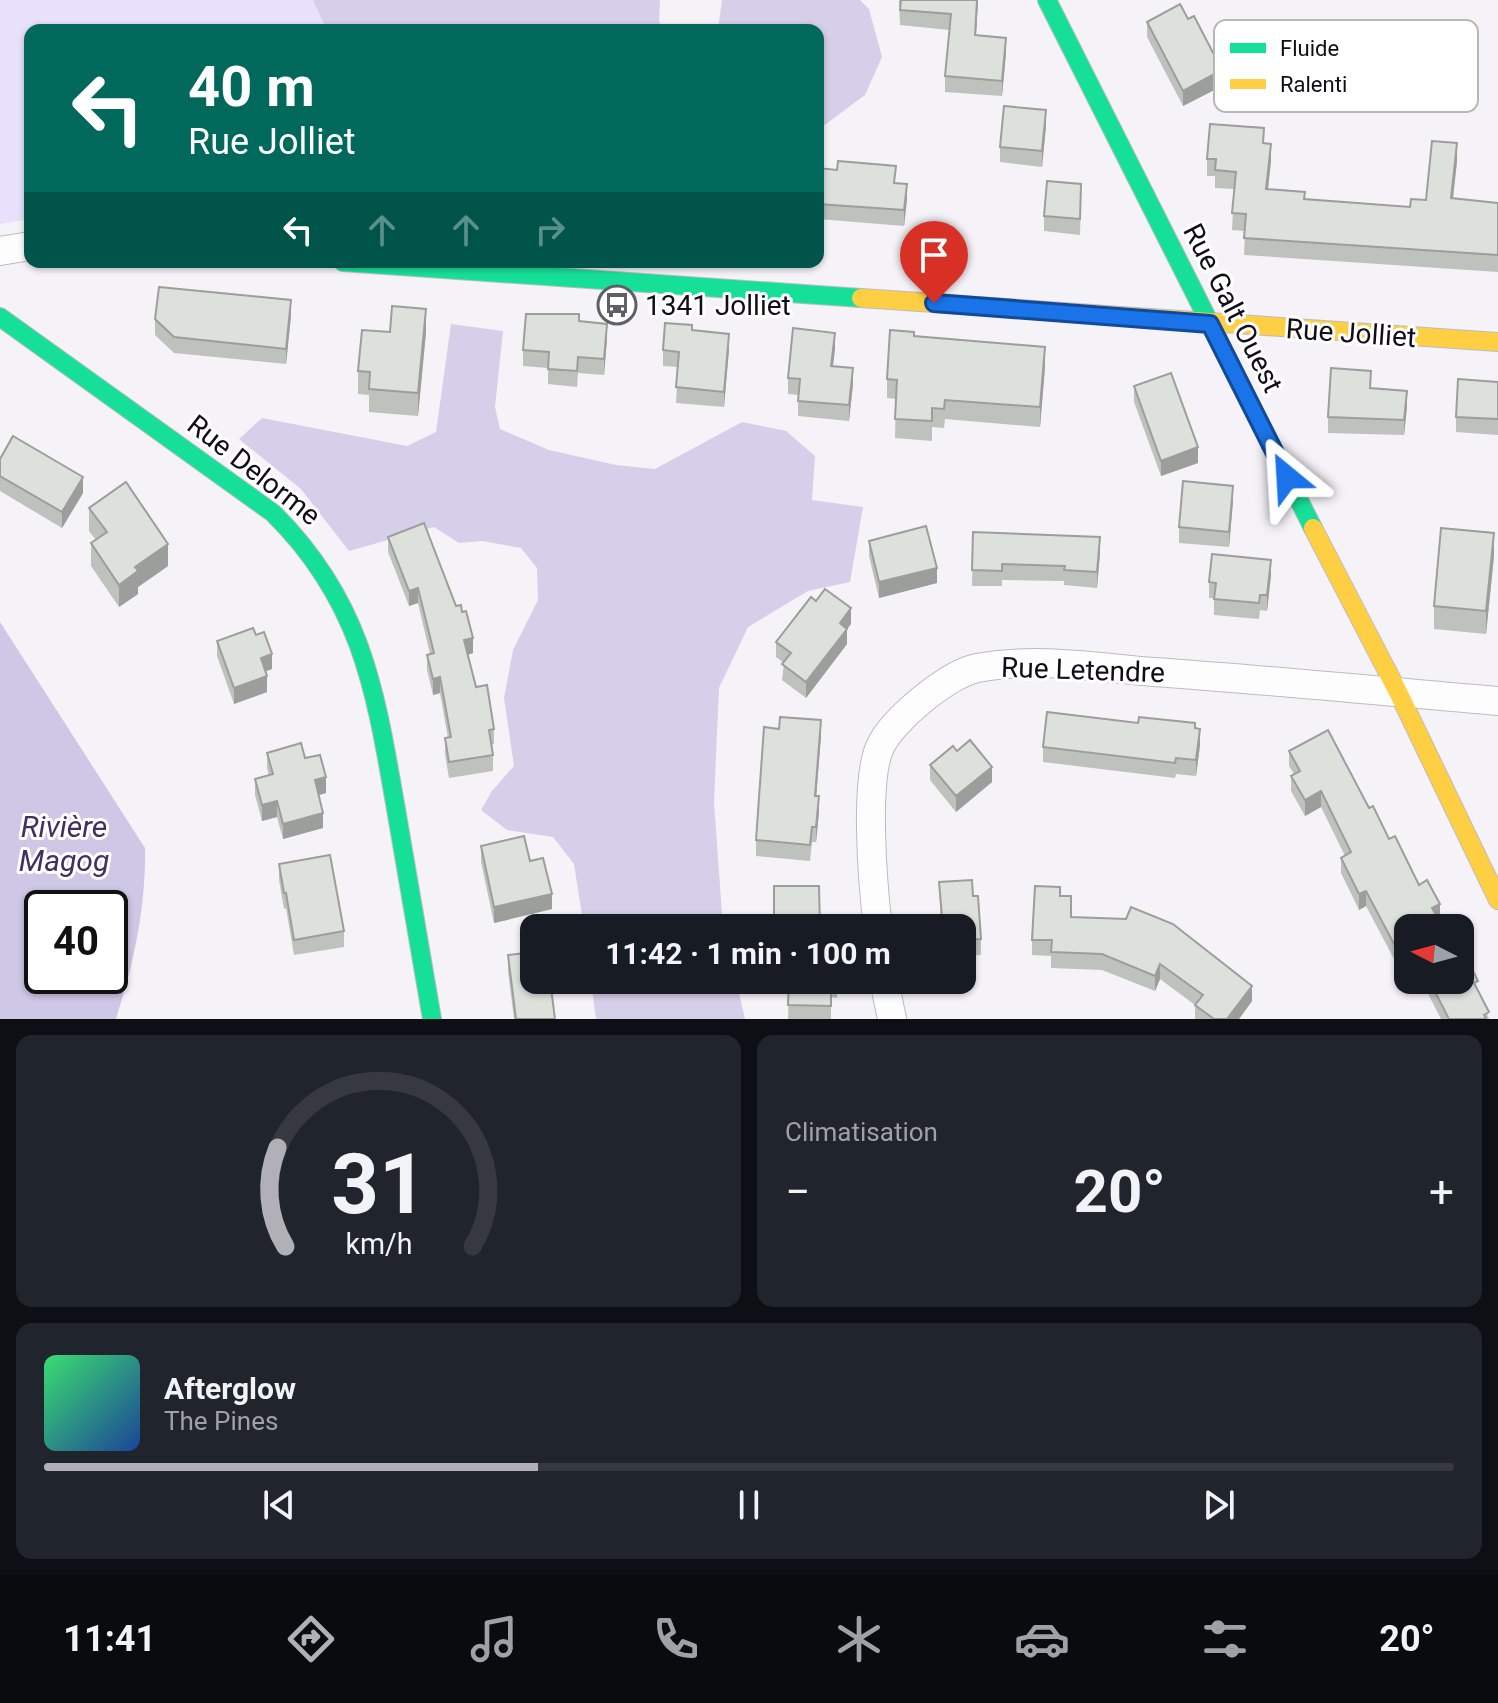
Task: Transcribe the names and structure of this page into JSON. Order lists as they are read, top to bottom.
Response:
{
  "streets": {
    "street": [
      "Rue Galt Ouest",
      "Rue Jolliet",
      "Rue Delorme",
      "Rue Letendre"
    ]
  },
  "crossings": [
    ["Rue Galt Ouest", "Rue Jolliet"],
    ["Rue Galt Ouest", "Rue Letendre"]
  ],
  "water": ["Rivière Magog"],
  "places": {
    "bus stop": ["1341 Jolliet"]
  },
  "legend": ["Fluide", "Ralenti"],
  "north": "left",
  "page": {
    "turn": ["40 m", "Rue Jolliet"],
    "limit": "40",
    "trip": "11:42 · 1 min · 100 m",
    "tile": "Climatisation",
    "heat": ["−", "20°", "+"],
    "song": ["Afterglow", "The Pines"],
    "tabs": ["11:41", "20°"],
    "gauge": ["31", "km/h"]
  }
}
